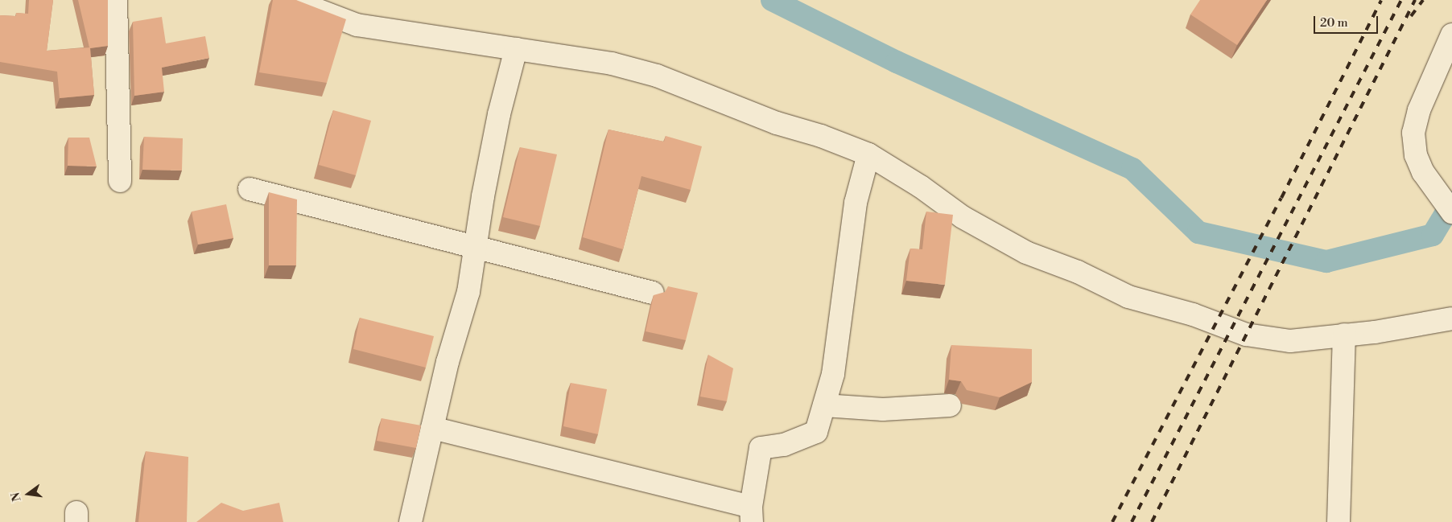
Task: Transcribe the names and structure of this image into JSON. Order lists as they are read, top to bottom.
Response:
{
  "scale_bar": "20 m",
  "north": "left"
}
